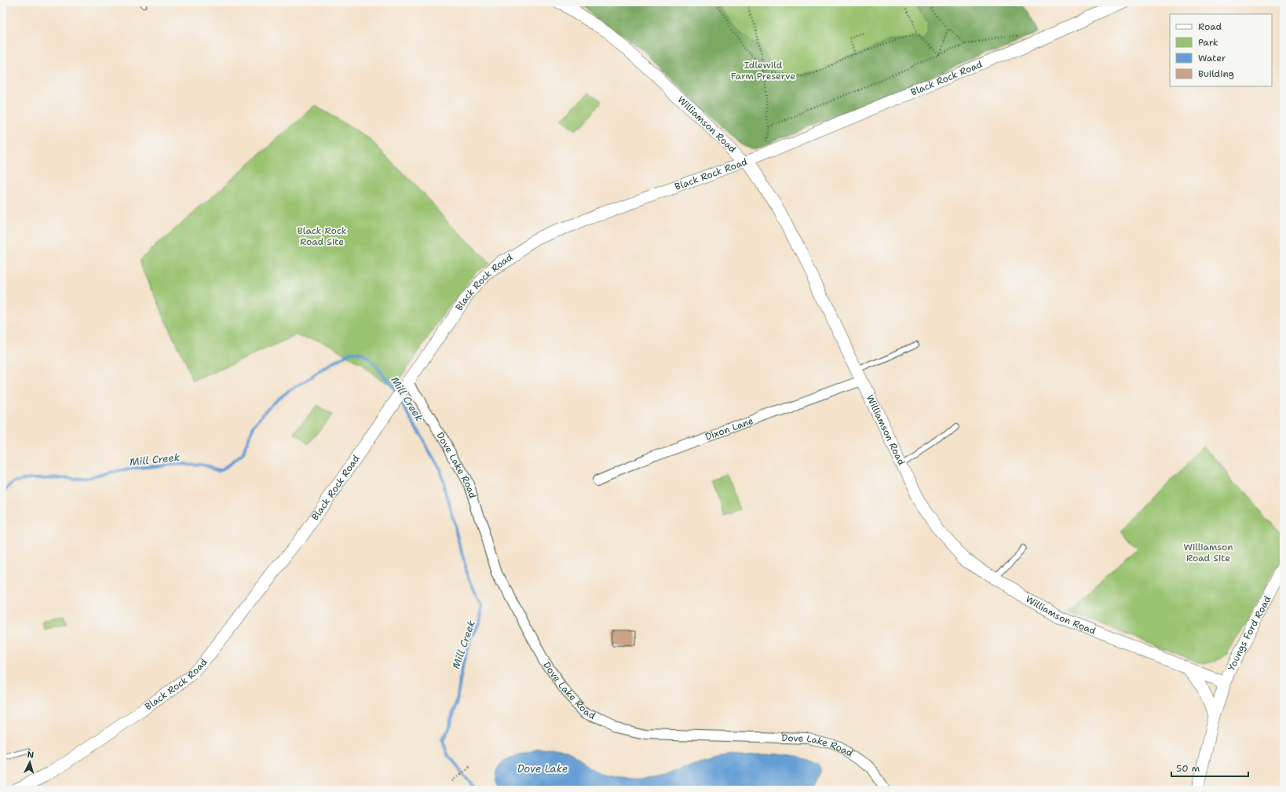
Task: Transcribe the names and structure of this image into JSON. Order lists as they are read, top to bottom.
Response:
{
  "streets": {
    "street": [
      "Black Rock Road",
      "Williamson Road",
      "Dixon Lane",
      "Dove Lake Road",
      "Youngs Ford Road"
    ]
  },
  "crossings": [
    ["Black Rock Road", "Williamson Road"],
    ["Black Rock Road", "Dove Lake Road"],
    ["Williamson Road", "Dixon Lane"],
    ["Williamson Road", "Youngs Ford Road"]
  ],
  "water": ["Mill Creek", "Dove Lake"],
  "parks": ["Idlewild Farm Preserve", "Black Rock Road Site", "Williamson Road Site"],
  "legend": [
    "Road",
    "Park",
    "Water",
    "Building"
  ],
  "scale_bar": "50 m",
  "north": "top"
}
